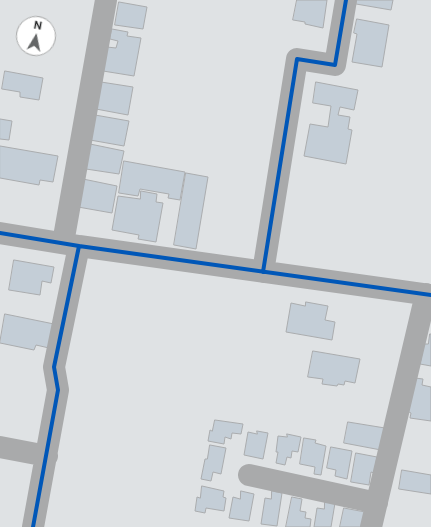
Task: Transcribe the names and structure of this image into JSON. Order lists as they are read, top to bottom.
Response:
{
  "north": "top"
}
